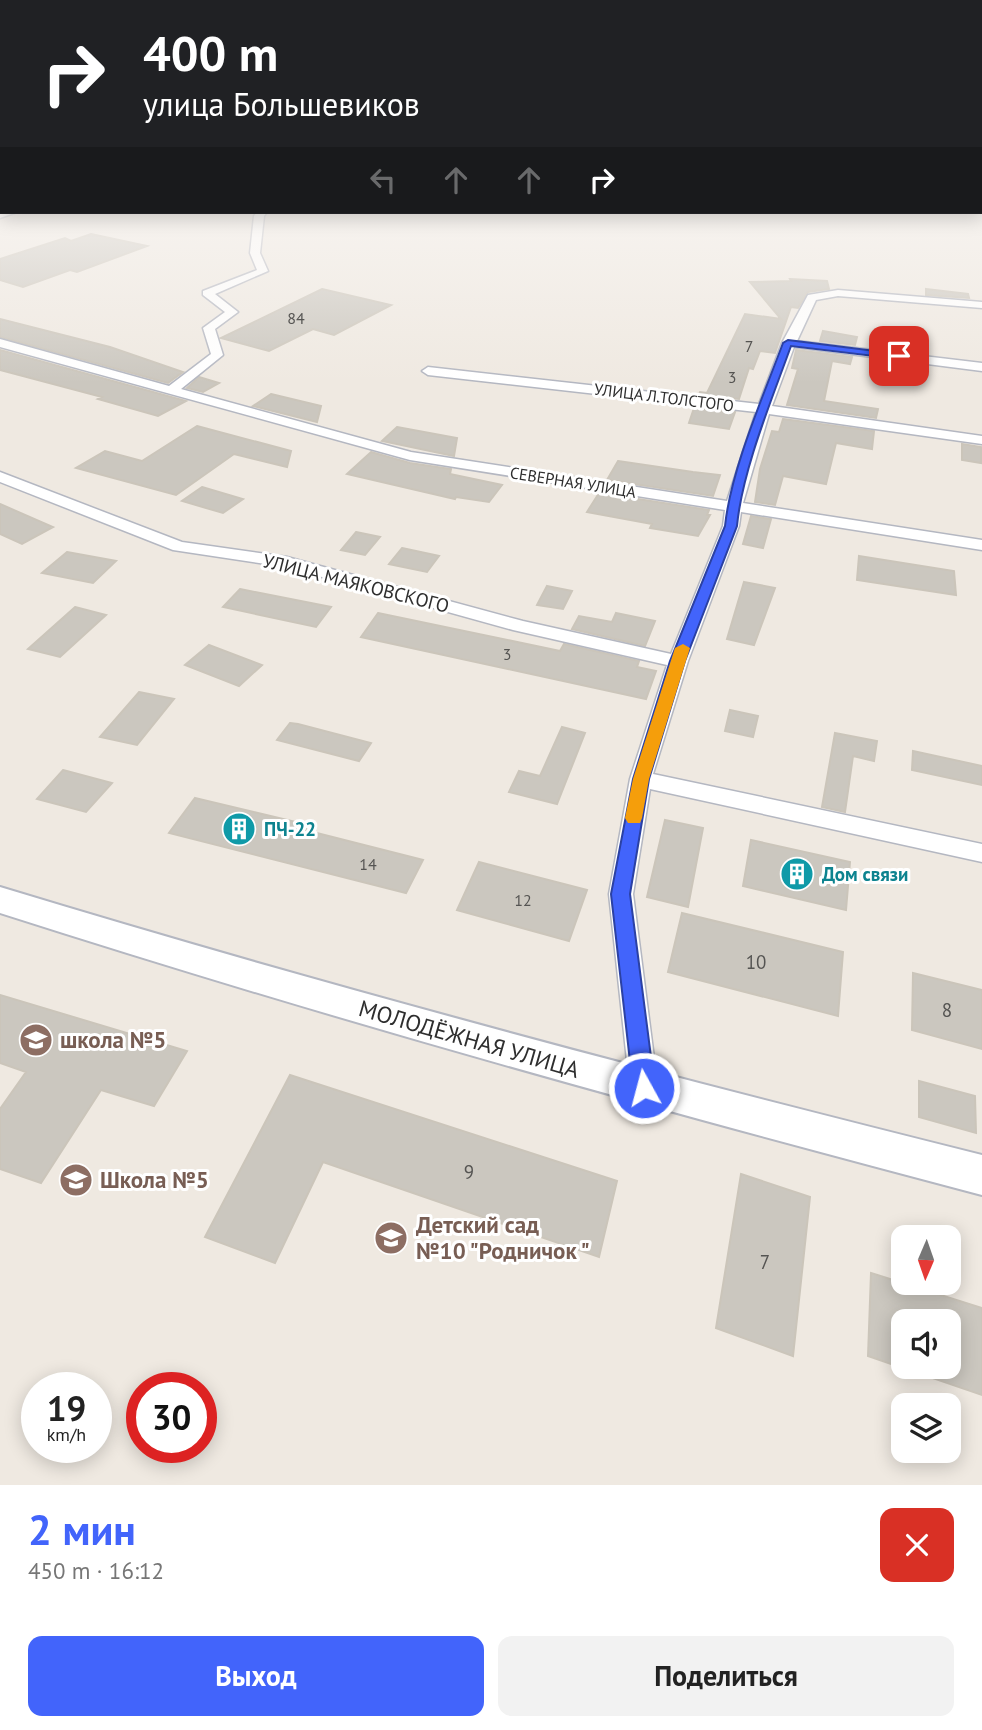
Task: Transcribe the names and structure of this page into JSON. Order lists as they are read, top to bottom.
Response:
{
  "streets": {
    "street": [
      "УЛИЦА Л.ТОЛСТОГО",
      "СЕВЕРНАЯ УЛИЦА",
      "УЛИЦА МАЯКОВСКОГО",
      "МОЛОДЁЖНАЯ УЛИЦА"
    ]
  },
  "places": {
    "building": ["ПЧ-22", "Дом связи"],
    "school or university": ["школа №5", "Школа №5", "Детский сад №10 \"Родничок \""]
  },
  "house_numbers": [
    "84",
    "7",
    "3",
    "3",
    "14",
    "12",
    "10",
    "8",
    "9",
    "7"
  ],
  "north": "bottom",
  "page": {
    "turn": ["400 m", "улица Большевиков"],
    "speed": "19 km/h",
    "limit": "30",
    "heading": ["2 мин", "450 m · 16:12"],
    "buttons": ["Выход", "Поделиться"]
  }
}
